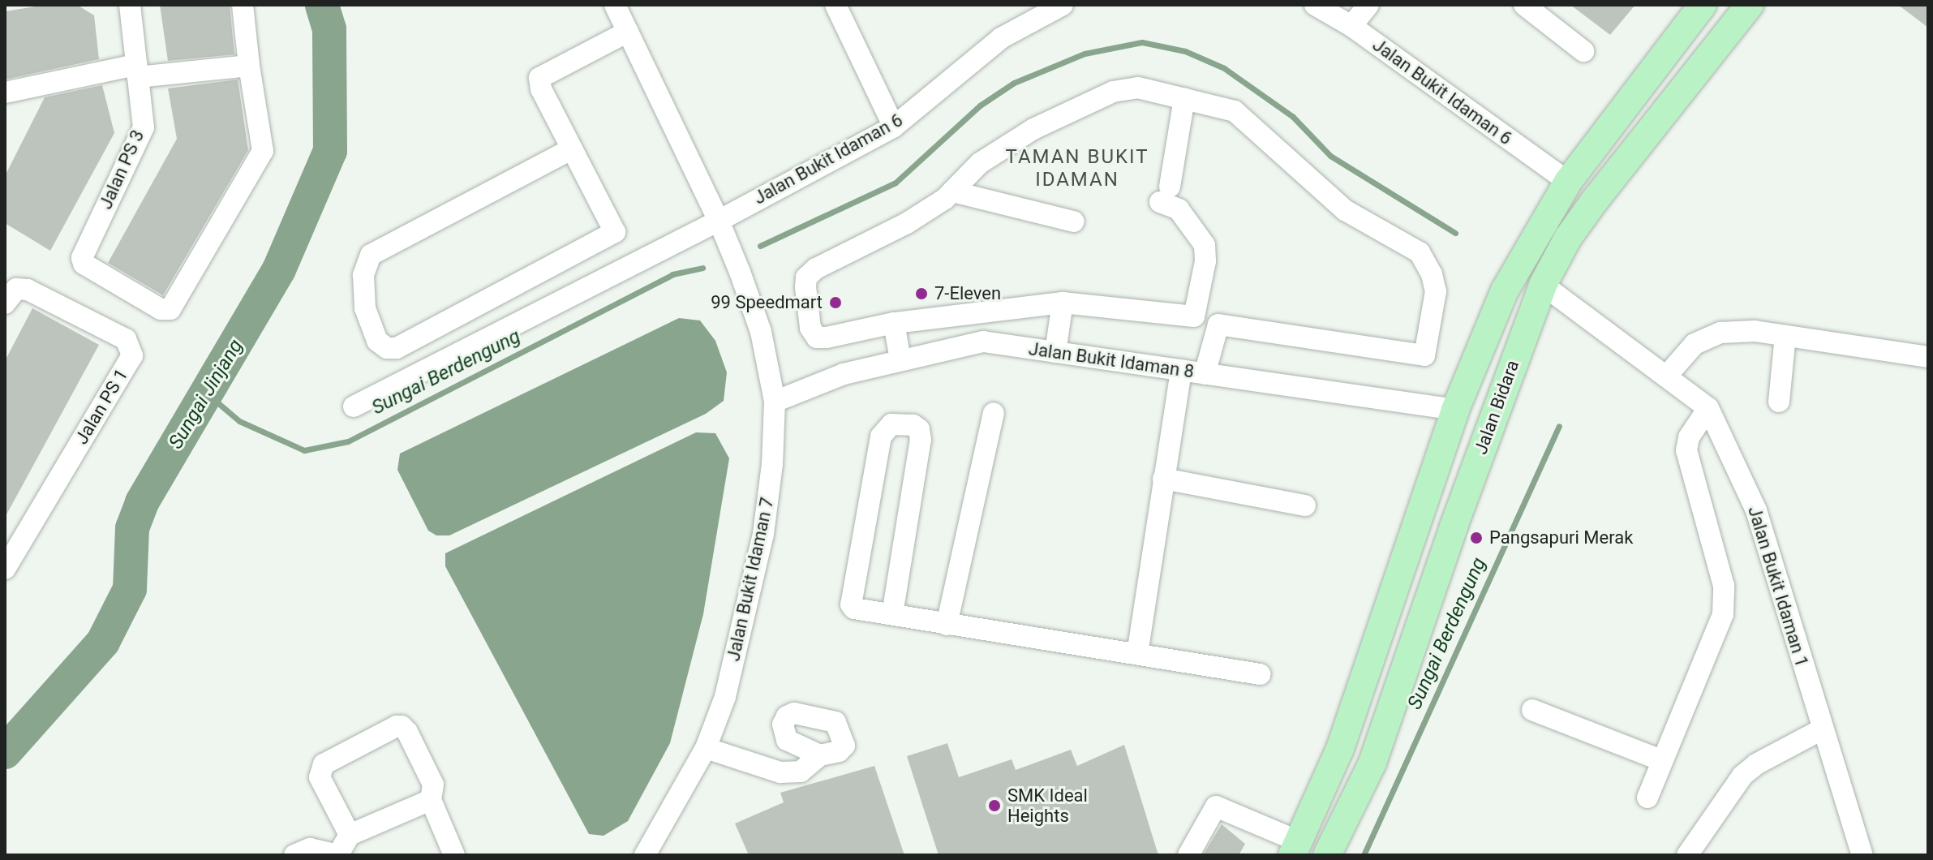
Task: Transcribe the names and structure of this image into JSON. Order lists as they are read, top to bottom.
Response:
{
  "streets": {
    "main road": ["Jalan Bidara"],
    "street": [
      "Jalan Bukit Idaman 6",
      "Jalan PS 3",
      "Jalan Bukit Idaman 8",
      "Jalan PS 1",
      "Jalan Bukit Idaman 7",
      "Jalan Bukit Idaman 1"
    ]
  },
  "crossings": [
    ["Jalan Bukit Idaman 6", "Jalan Bidara"],
    ["Jalan Bukit Idaman 6", "Jalan Bukit Idaman 7"],
    ["Jalan Bukit Idaman 8", "Jalan Bidara"],
    ["Jalan Bukit Idaman 8", "Jalan Bukit Idaman 7"],
    ["Jalan Bidara", "Jalan Bukit Idaman 1"]
  ],
  "districts": ["TAMAN BUKIT IDAMAN"],
  "water": ["Sungai Berdengung", "Sungai Jinjang"],
  "places": [
    "7-Eleven",
    "99 Speedmart",
    "Pangsapuri Merak",
    "SMK Ideal Heights"
  ]
}
